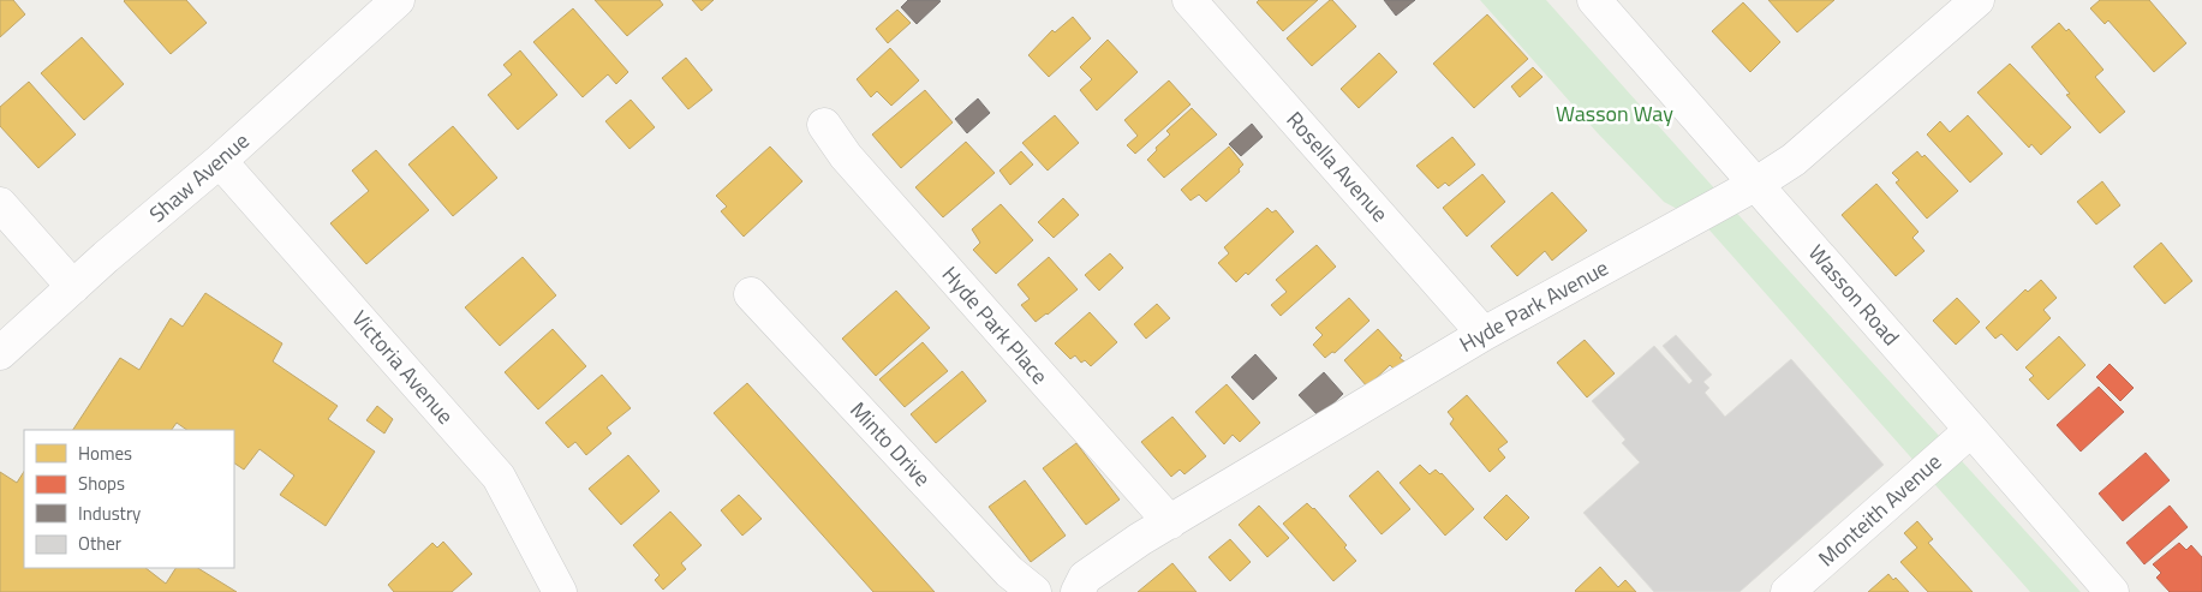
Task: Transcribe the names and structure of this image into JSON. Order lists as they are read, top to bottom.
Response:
{
  "streets": {
    "street": [
      "Rosella Avenue",
      "Shaw Avenue",
      "Wasson Road",
      "Hyde Park Avenue",
      "Hyde Park Place",
      "Victoria Avenue",
      "Minto Drive",
      "Monteith Avenue"
    ]
  },
  "crossings": [
    ["Rosella Avenue", "Hyde Park Avenue"],
    ["Shaw Avenue", "Victoria Avenue"],
    ["Wasson Road", "Hyde Park Avenue"],
    ["Wasson Road", "Monteith Avenue"],
    ["Hyde Park Avenue", "Hyde Park Place"]
  ],
  "parks": ["Wasson Way"],
  "legend": [
    "Homes",
    "Shops",
    "Industry",
    "Other"
  ]
}
